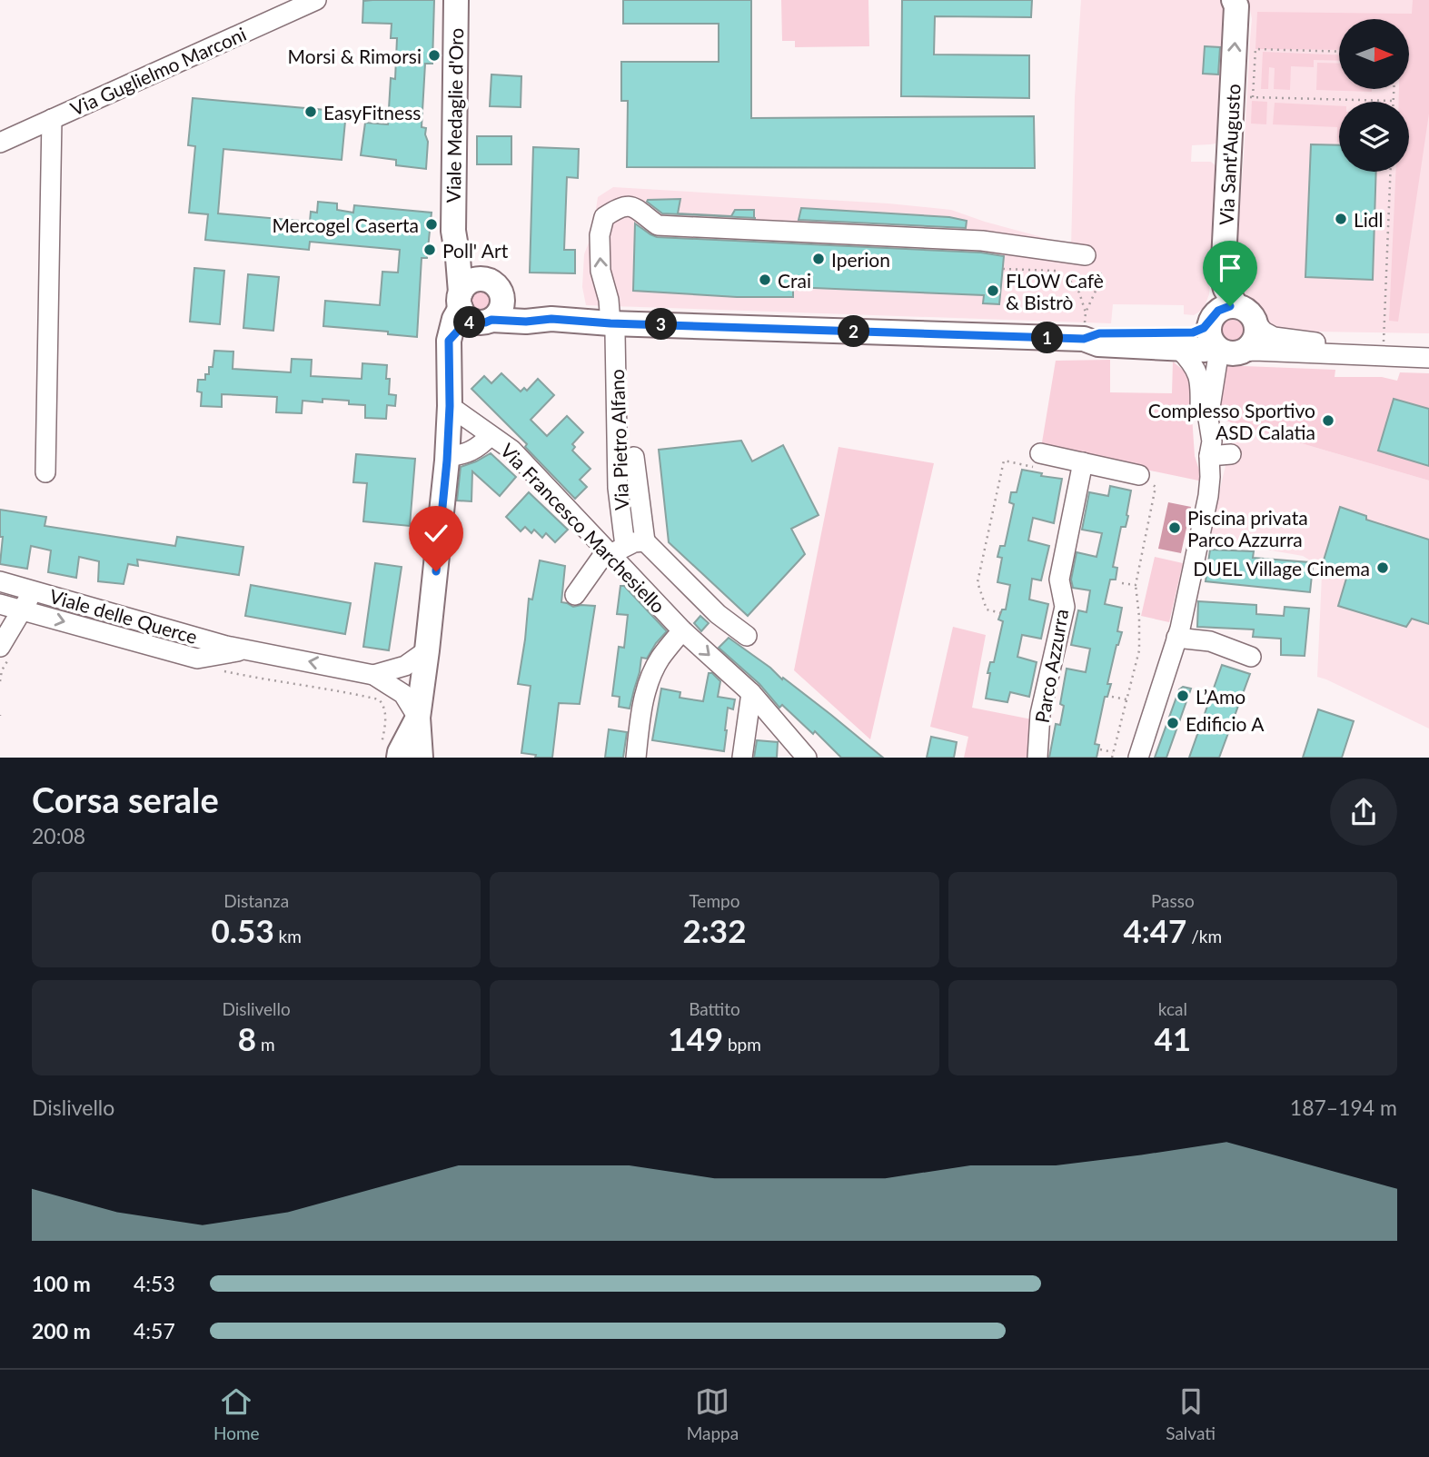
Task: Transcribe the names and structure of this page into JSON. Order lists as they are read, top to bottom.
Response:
{
  "streets": {
    "main road": ["Viale Medaglie d'Oro", "Via Sant'Augusto"],
    "street": [
      "Via Guglielmo Marconi",
      "Via Pietro Alfano",
      "Via Francesco Marchesiello",
      "Viale delle Querce",
      "Parco Azzurra"
    ]
  },
  "crossings": [
    ["Viale Medaglie d'Oro", "Via Francesco Marchesiello"],
    ["Viale Medaglie d'Oro", "Viale delle Querce"],
    ["Via Pietro Alfano", "Via Francesco Marchesiello"]
  ],
  "places": [
    "Morsi & Rimorsi",
    "EasyFitness",
    "Lidl",
    "Mercogel Caserta",
    "Poll' Art",
    "Iperion",
    "Crai",
    "FLOW Cafè & Bistrò",
    "Complesso Sportivo ASD Calatia",
    "Piscina privata Parco Azzurra",
    "DUEL Village Cinema",
    "L’Amo",
    "Edificio A"
  ],
  "north": "right",
  "page": {
    "pins": [
      "4",
      "3",
      "2",
      "1"
    ],
    "heading": ["Corsa serale", "20:08"],
    "stats": [
      ["Distanza", "0.53 km"],
      ["Tempo", "2:32"],
      ["Passo", "4:47 /km"],
      ["Dislivello", "8 m"],
      ["Battito", "149 bpm"],
      ["kcal", "41"]
    ],
    "chart": ["Dislivello", "187–194 m"],
    "list": [
      {
        "name": "100 m",
        "note": "4:53"
      },
      {
        "name": "200 m",
        "note": "4:57"
      }
    ],
    "tabs": ["Home", "Mappa", "Salvati"]
  }
}
